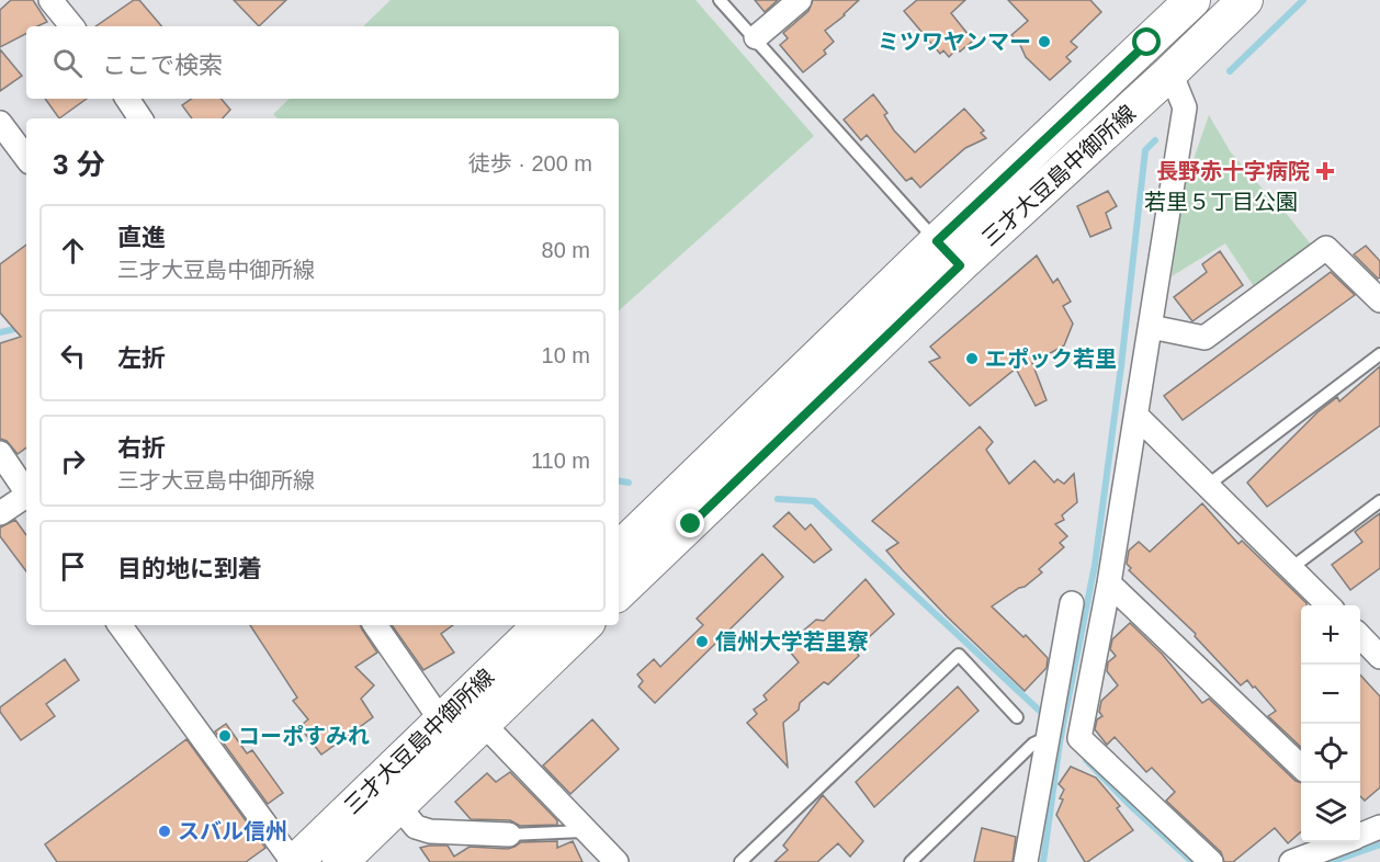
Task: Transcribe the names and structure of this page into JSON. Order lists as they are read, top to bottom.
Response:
{
  "streets": {
    "main road": ["三才大豆島中御所線"]
  },
  "parks": ["若里５丁目公園"],
  "places": {
    "other": [
      "ミツワヤンマー",
      "エポック若里",
      "信州大学若里寮",
      "コーポすみれ",
      "スバル信州"
    ],
    "health": ["長野赤十字病院"]
  },
  "page": {
    "search": "ここで検索",
    "heading": ["3 分", "徒歩 · 200 m"],
    "list": [
      ["直進", "三才大豆島中御所線", "80 m"],
      ["左折", "10 m"],
      ["右折", "三才大豆島中御所線", "110 m"],
      "目的地に到着"
    ],
    "map_buttons": ["+", "−"]
  }
}
